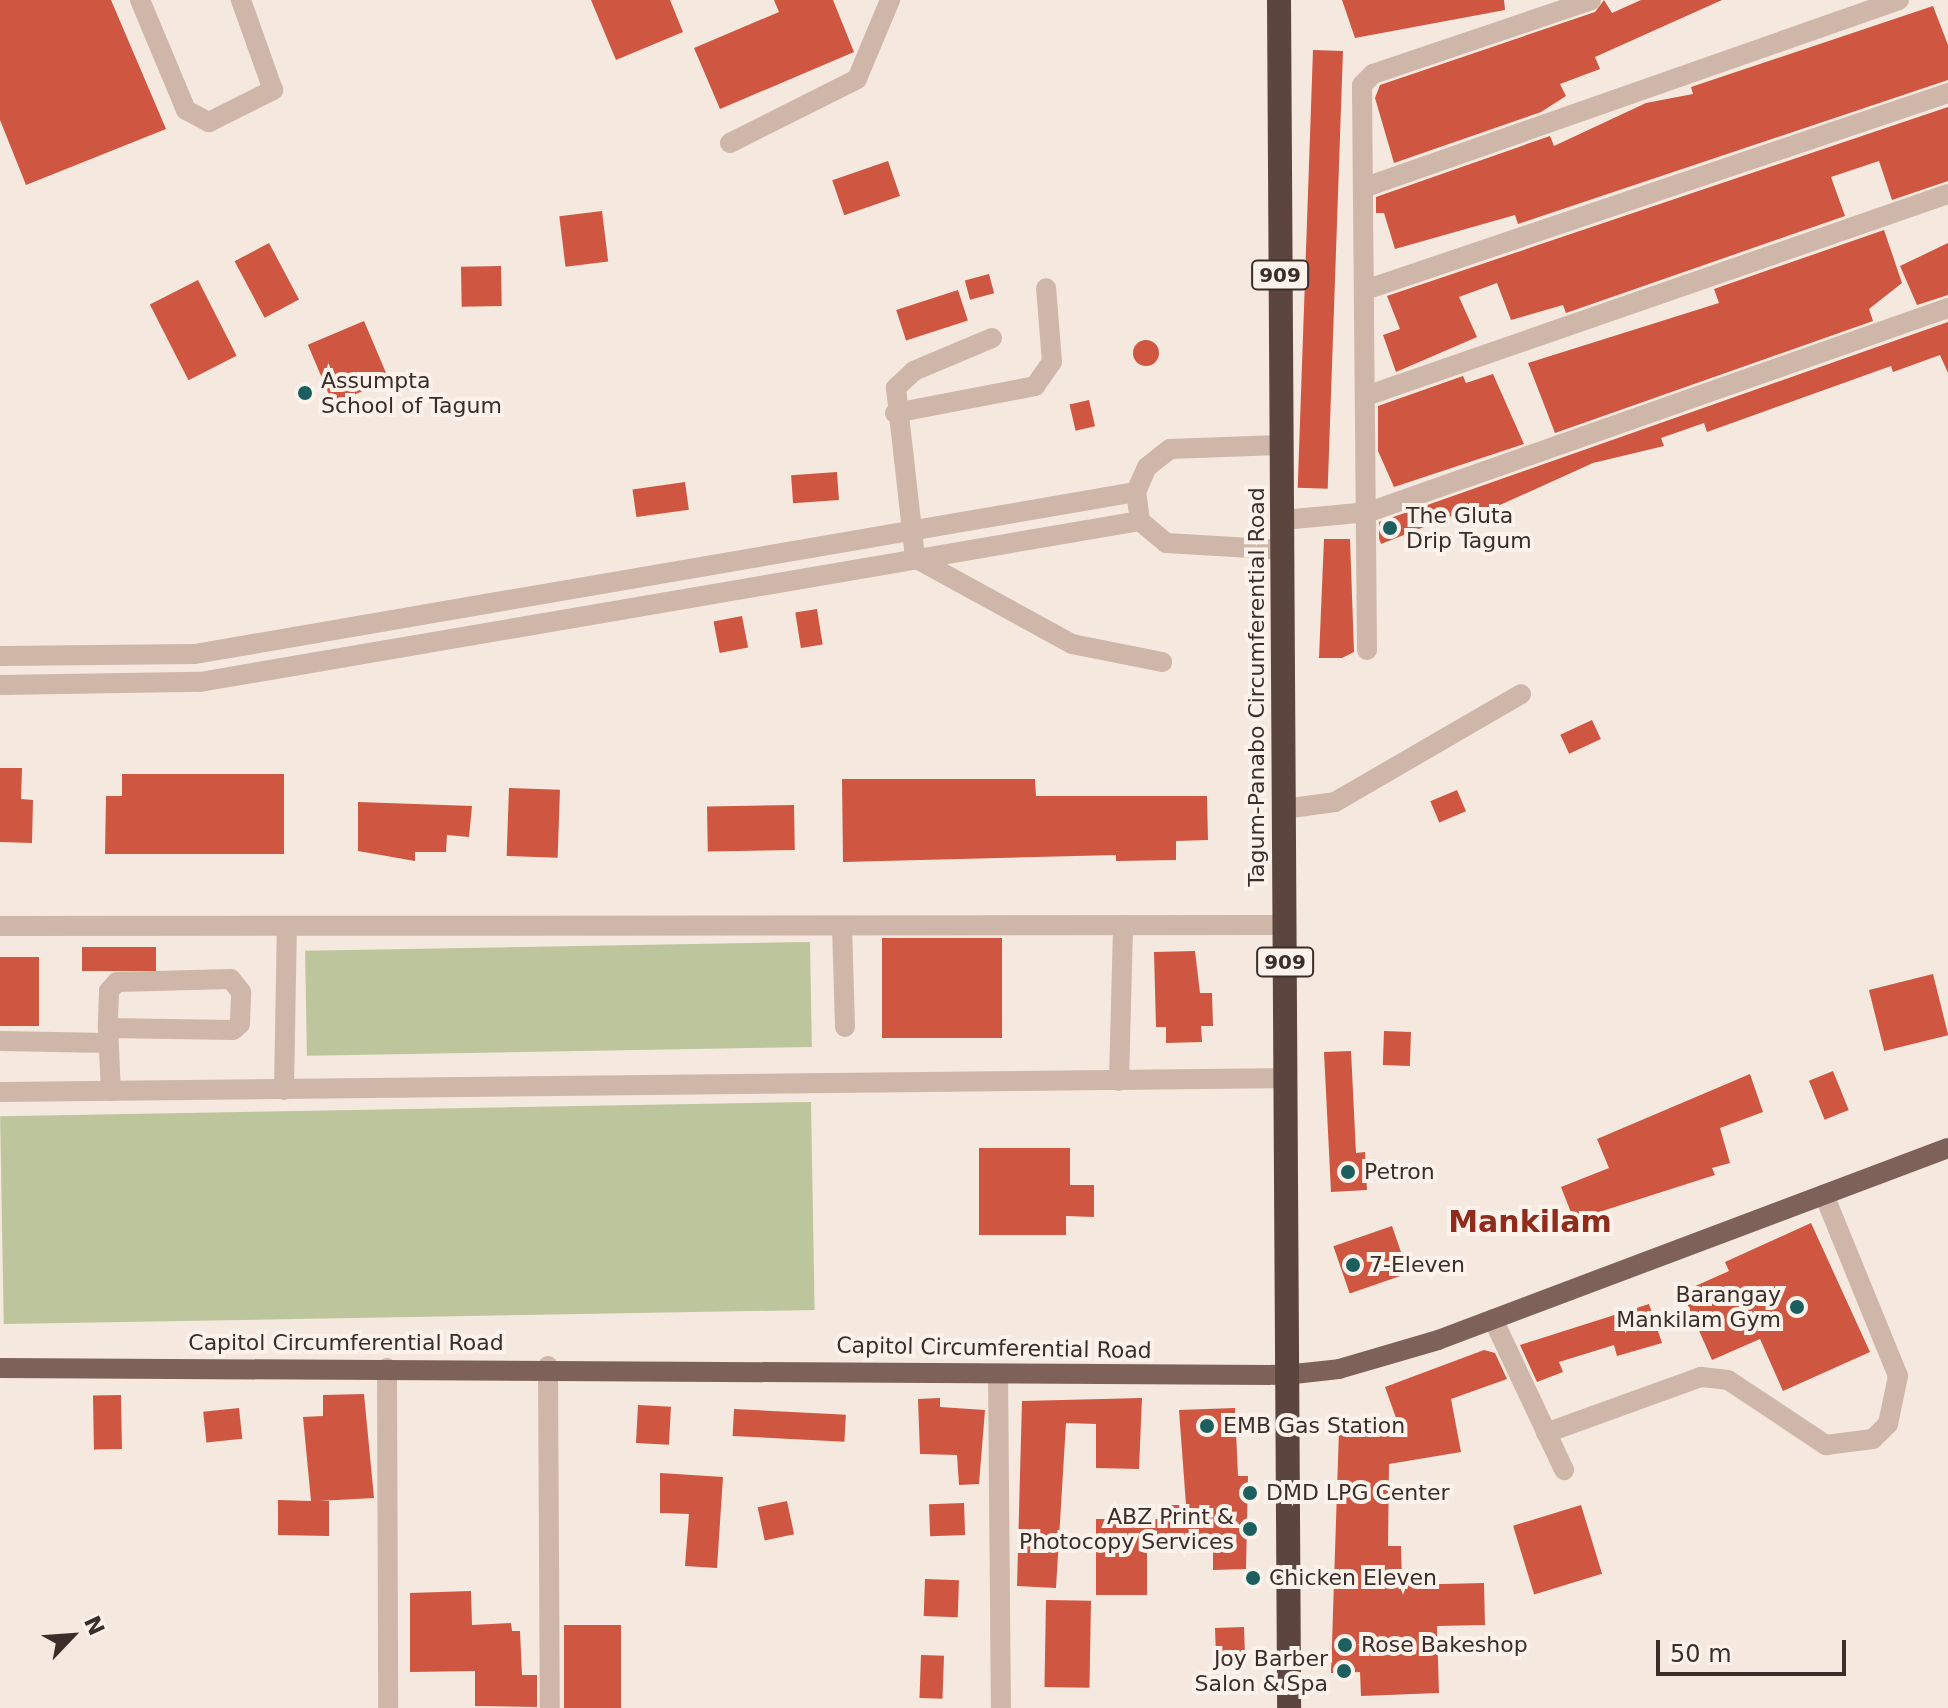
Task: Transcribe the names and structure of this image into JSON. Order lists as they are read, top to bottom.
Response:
{
  "streets": {
    "highway": ["909", "Tagum-Panabo Circumferential Road"],
    "main road": ["Capitol Circumferential Road"]
  },
  "crossings": [
    ["909", "Tagum-Panabo Circumferential Road"],
    ["909", "Capitol Circumferential Road"],
    ["Tagum-Panabo Circumferential Road", "Capitol Circumferential Road"]
  ],
  "districts": ["Mankilam"],
  "places": [
    "Assumpta School of Tagum",
    "The Gluta Drip Tagum",
    "Petron",
    "7-Eleven",
    "Barangay Mankilam Gym",
    "EMB Gas Station",
    "DMD LPG Center",
    "ABZ Print & Photocopy Services",
    "Chicken Eleven",
    "Rose Bakeshop",
    "Joy Barber Salon & Spa"
  ],
  "scale_bar": "50 m",
  "north": "top right"
}
